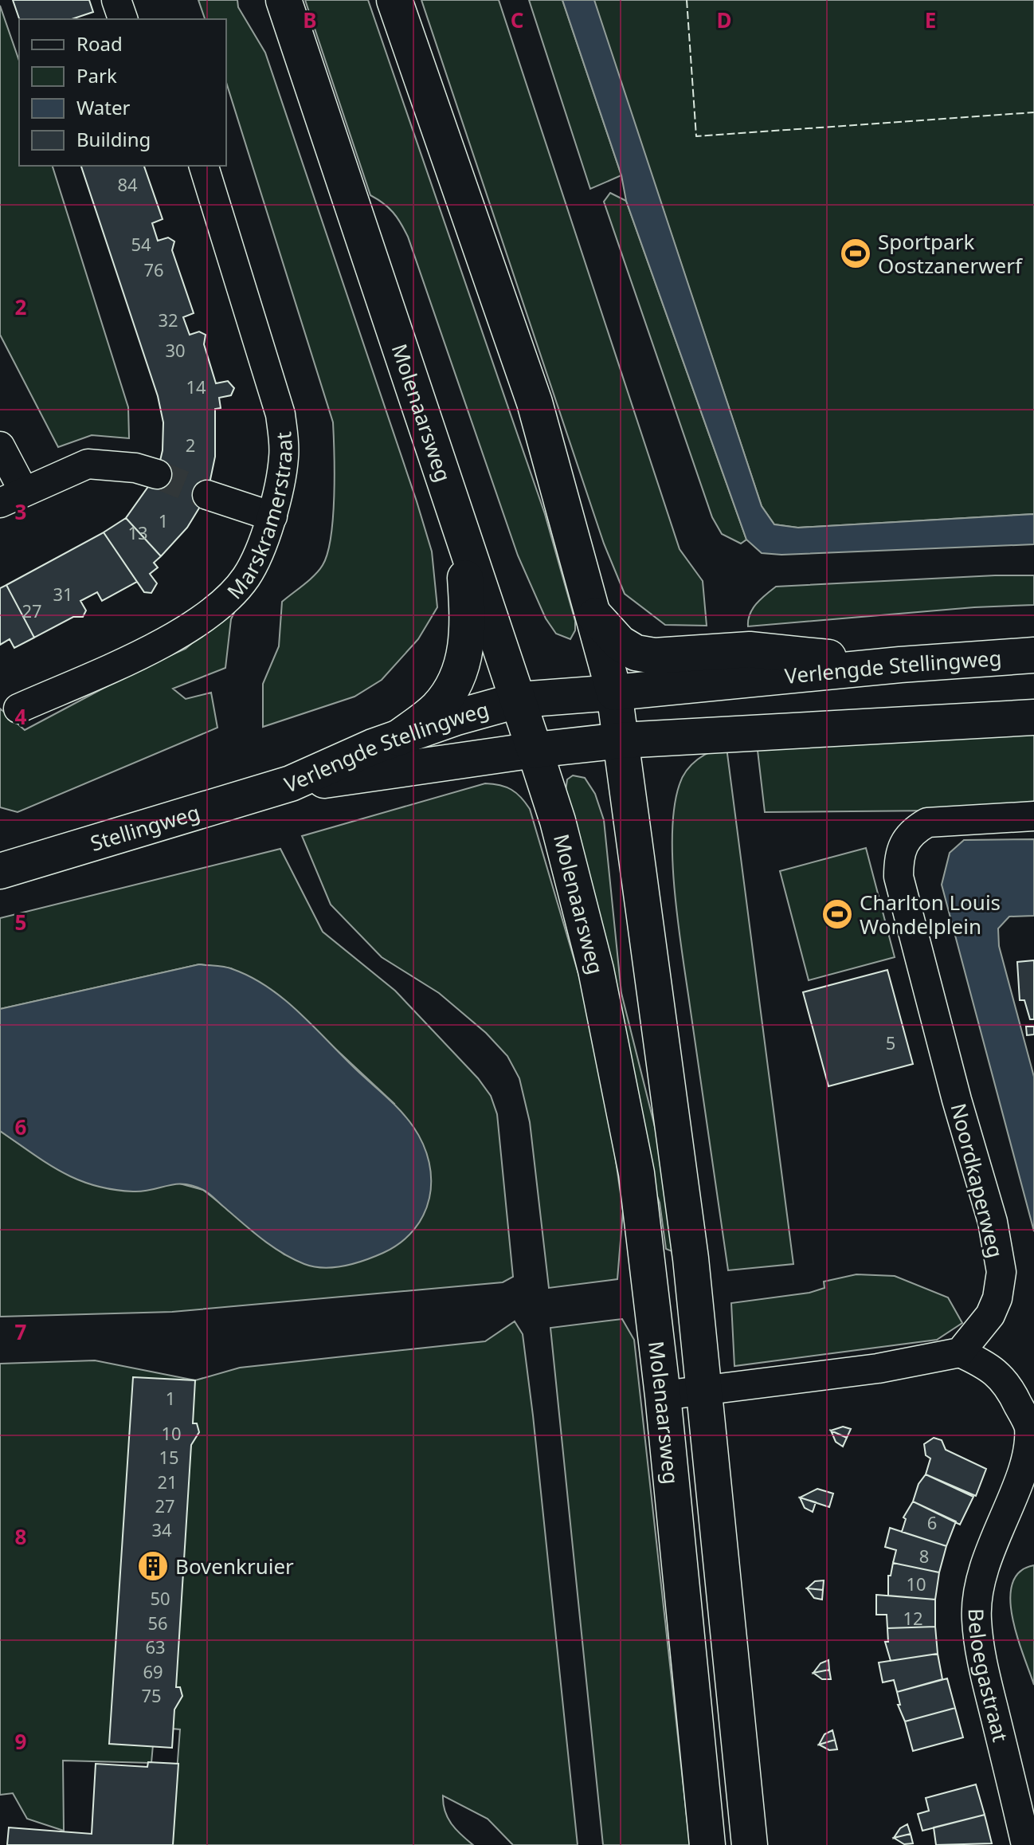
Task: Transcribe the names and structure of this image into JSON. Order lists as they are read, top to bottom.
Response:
{
  "streets": {
    "street": [
      "Molenaarsweg",
      "Marskramerstraat",
      "Verlengde Stellingweg",
      "Stellingweg",
      "Noordkaperweg",
      "Beloegastraat"
    ]
  },
  "crossings": [
    ["Molenaarsweg", "Verlengde Stellingweg"],
    ["Verlengde Stellingweg", "Stellingweg"],
    ["Noordkaperweg", "Beloegastraat"]
  ],
  "places": {
    "sports": ["Sportpark Oostzanerwerf", "Charlton Louis Wondelplein"],
    "building": ["Bovenkruier"]
  },
  "house_numbers": [
    "84",
    "54",
    "76",
    "32",
    "30",
    "14",
    "2",
    "1",
    "13",
    "31",
    "27",
    "5",
    "1",
    "10",
    "15",
    "21",
    "27",
    "6",
    "34",
    "8",
    "10",
    "50",
    "12",
    "56",
    "63",
    "69",
    "75"
  ],
  "legend": [
    "Road",
    "Park",
    "Water",
    "Building"
  ],
  "grid": {
    "columns": [
      "B",
      "C",
      "D",
      "E"
    ],
    "rows": [
      "2",
      "3",
      "4",
      "5",
      "6",
      "7",
      "8",
      "9"
    ]
  }
}
